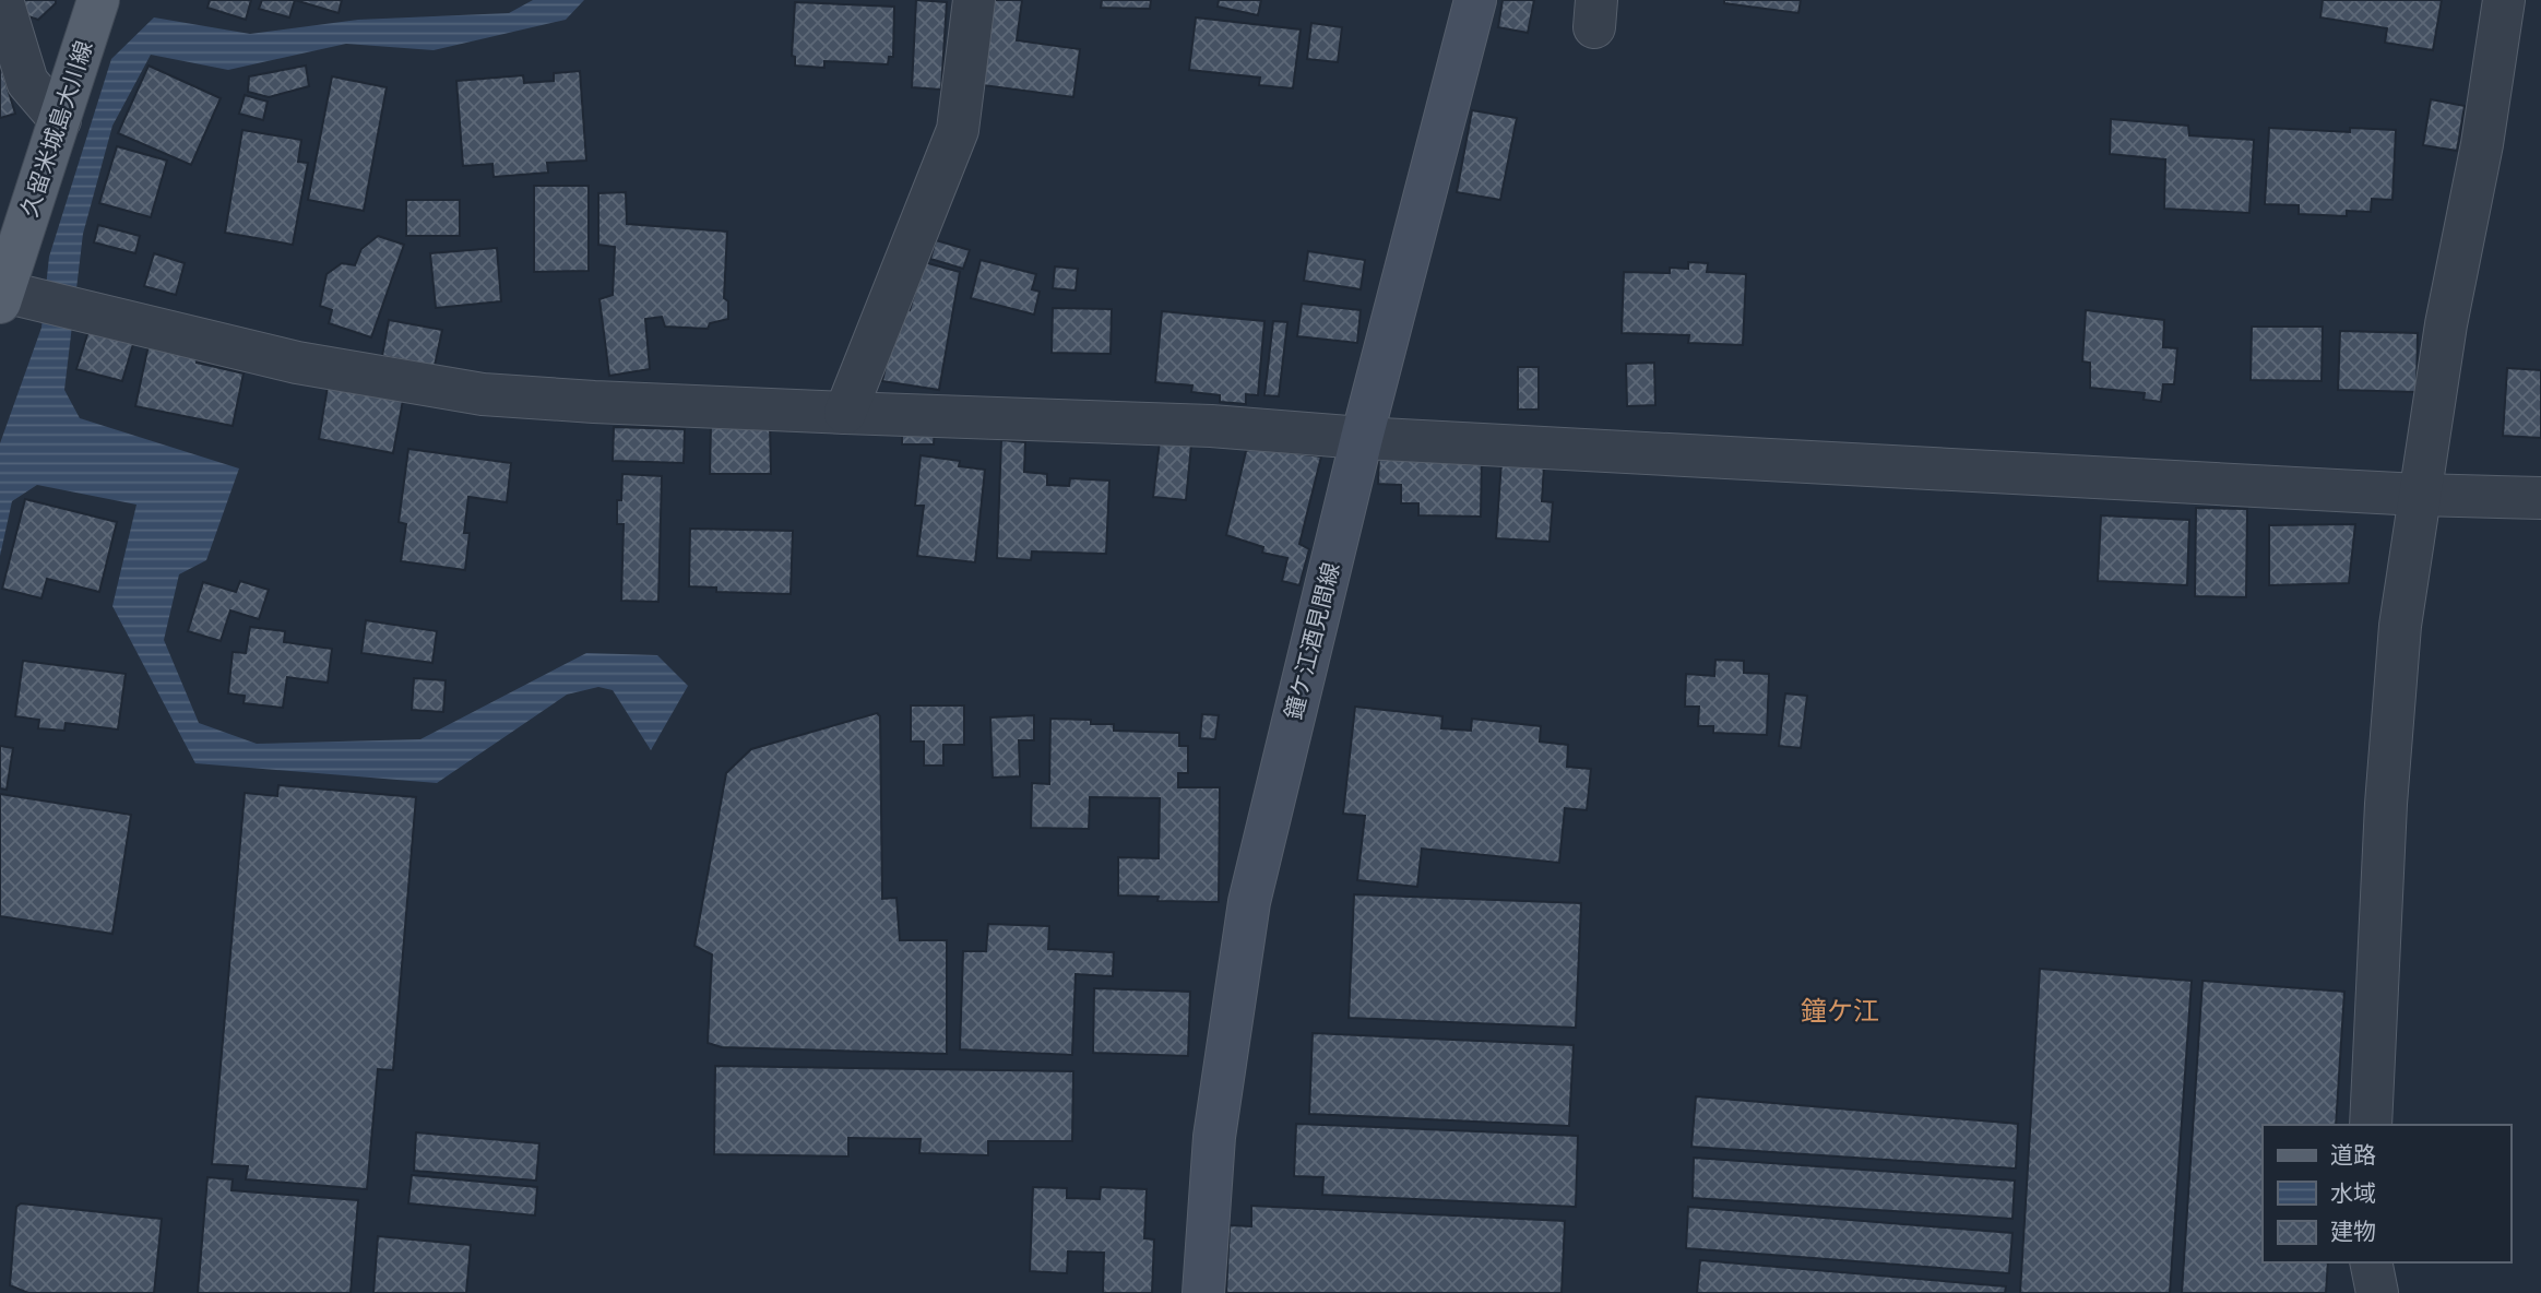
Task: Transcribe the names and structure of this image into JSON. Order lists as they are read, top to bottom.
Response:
{
  "streets": {
    "main road": ["久留米城島大川線", "鐘ケ江酒見間線"]
  },
  "districts": ["鐘ケ江"],
  "legend": ["道路", "水域", "建物"]
}
